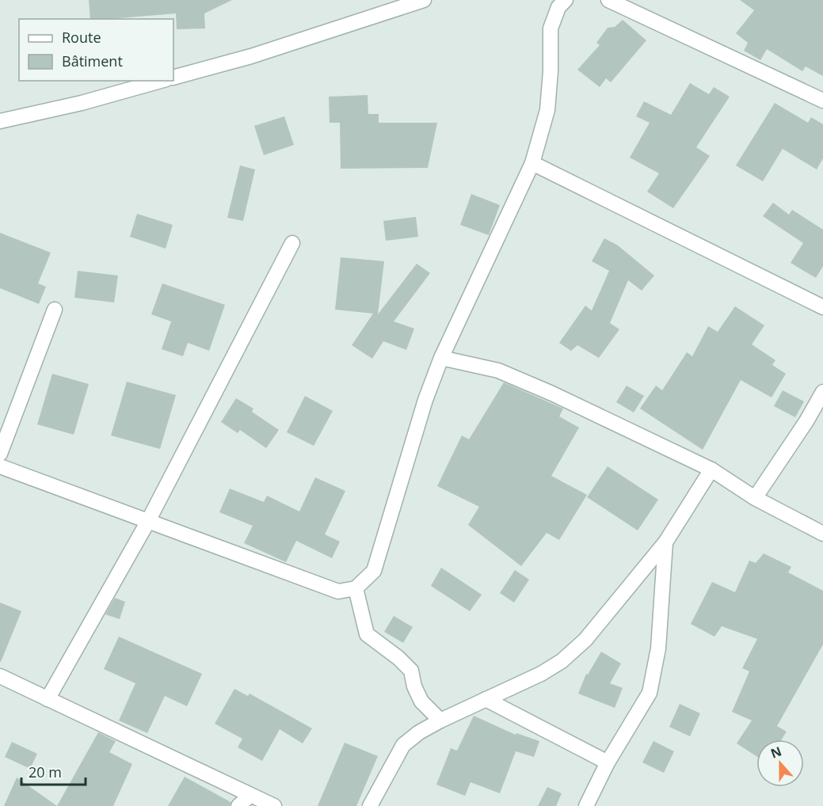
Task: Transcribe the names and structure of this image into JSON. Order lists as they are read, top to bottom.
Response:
{
  "legend": ["Route", "Bâtiment"],
  "scale_bar": "20 m",
  "north": "top"
}
